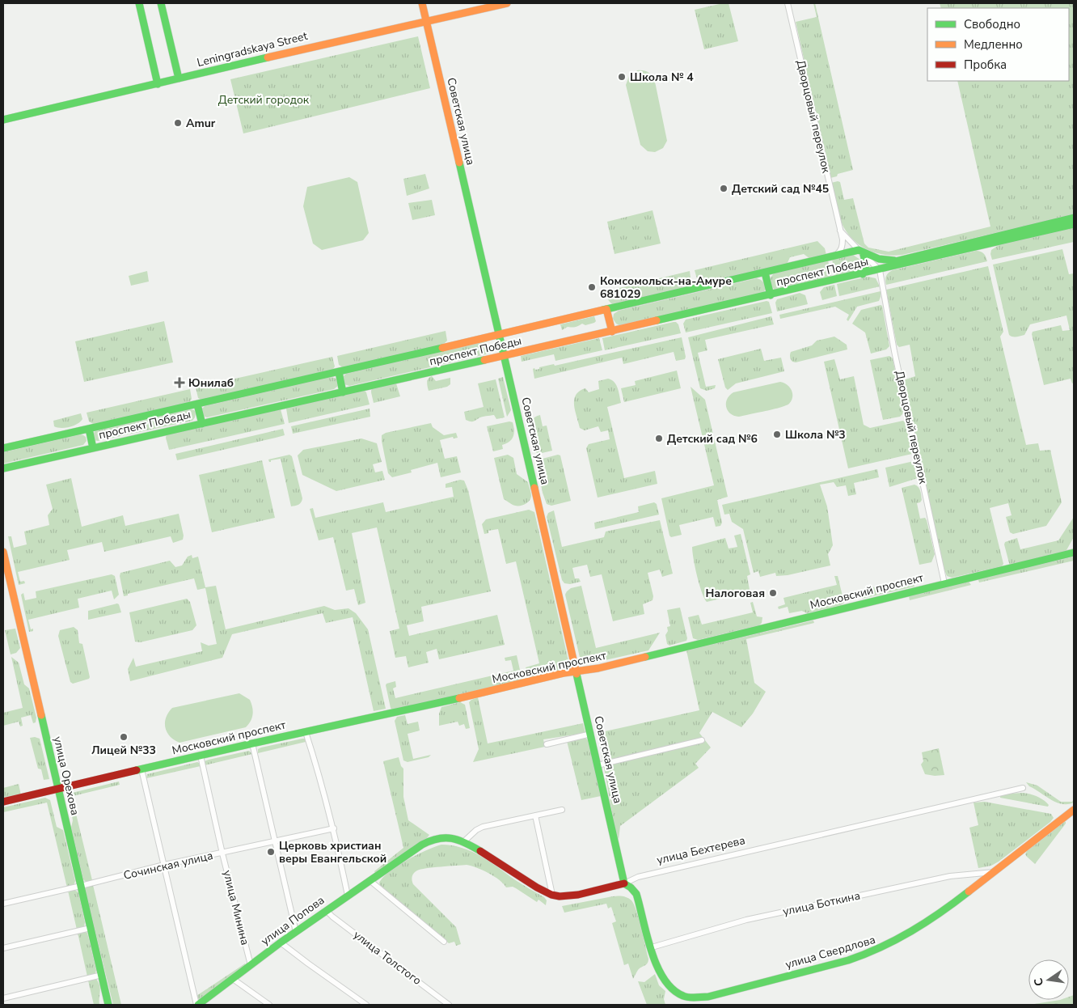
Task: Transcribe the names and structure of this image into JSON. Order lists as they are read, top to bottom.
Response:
{
  "streets": {
    "street": [
      "Leningradskaya Street",
      "Дворцовый переулок",
      "Советская улица",
      "проспект Победы",
      "Московский проспект",
      "улица Орехова",
      "улица Бехтерева",
      "Сочинская улица",
      "улица Боткина",
      "улица Минина",
      "улица Попова",
      "улица Свердлова",
      "улица Толстого"
    ]
  },
  "crossings": [
    ["Leningradskaya Street", "Советская улица"],
    ["Дворцовый переулок", "проспект Победы"],
    ["Дворцовый переулок", "Московский проспект"],
    ["Советская улица", "проспект Победы"],
    ["Советская улица", "Московский проспект"],
    ["Советская улица", "улица Бехтерева"],
    ["Советская улица", "улица Свердлова"],
    ["Московский проспект", "улица Орехова"],
    ["Московский проспект", "улица Минина"],
    ["улица Орехова", "Сочинская улица"],
    ["улица Бехтерева", "улица Попова"],
    ["улица Бехтерева", "улица Свердлова"],
    ["Сочинская улица", "улица Минина"],
    ["улица Боткина", "улица Свердлова"],
    ["улица Минина", "улица Попова"],
    ["улица Попова", "улица Толстого"]
  ],
  "parks": ["Детский городок"],
  "places": {
    "other": [
      "Школа № 4",
      "Amur",
      "Детский сад №45",
      "Комсомольск-на-Амуре 681029",
      "Школа №3",
      "Детский сад №6",
      "Налоговая",
      "Лицей №33",
      "Церковь христиан веры Евангельской"
    ],
    "health": ["Юнилаб"]
  },
  "legend": ["Свободно", "Медленно", "Пробка"],
  "north": "left"
}
